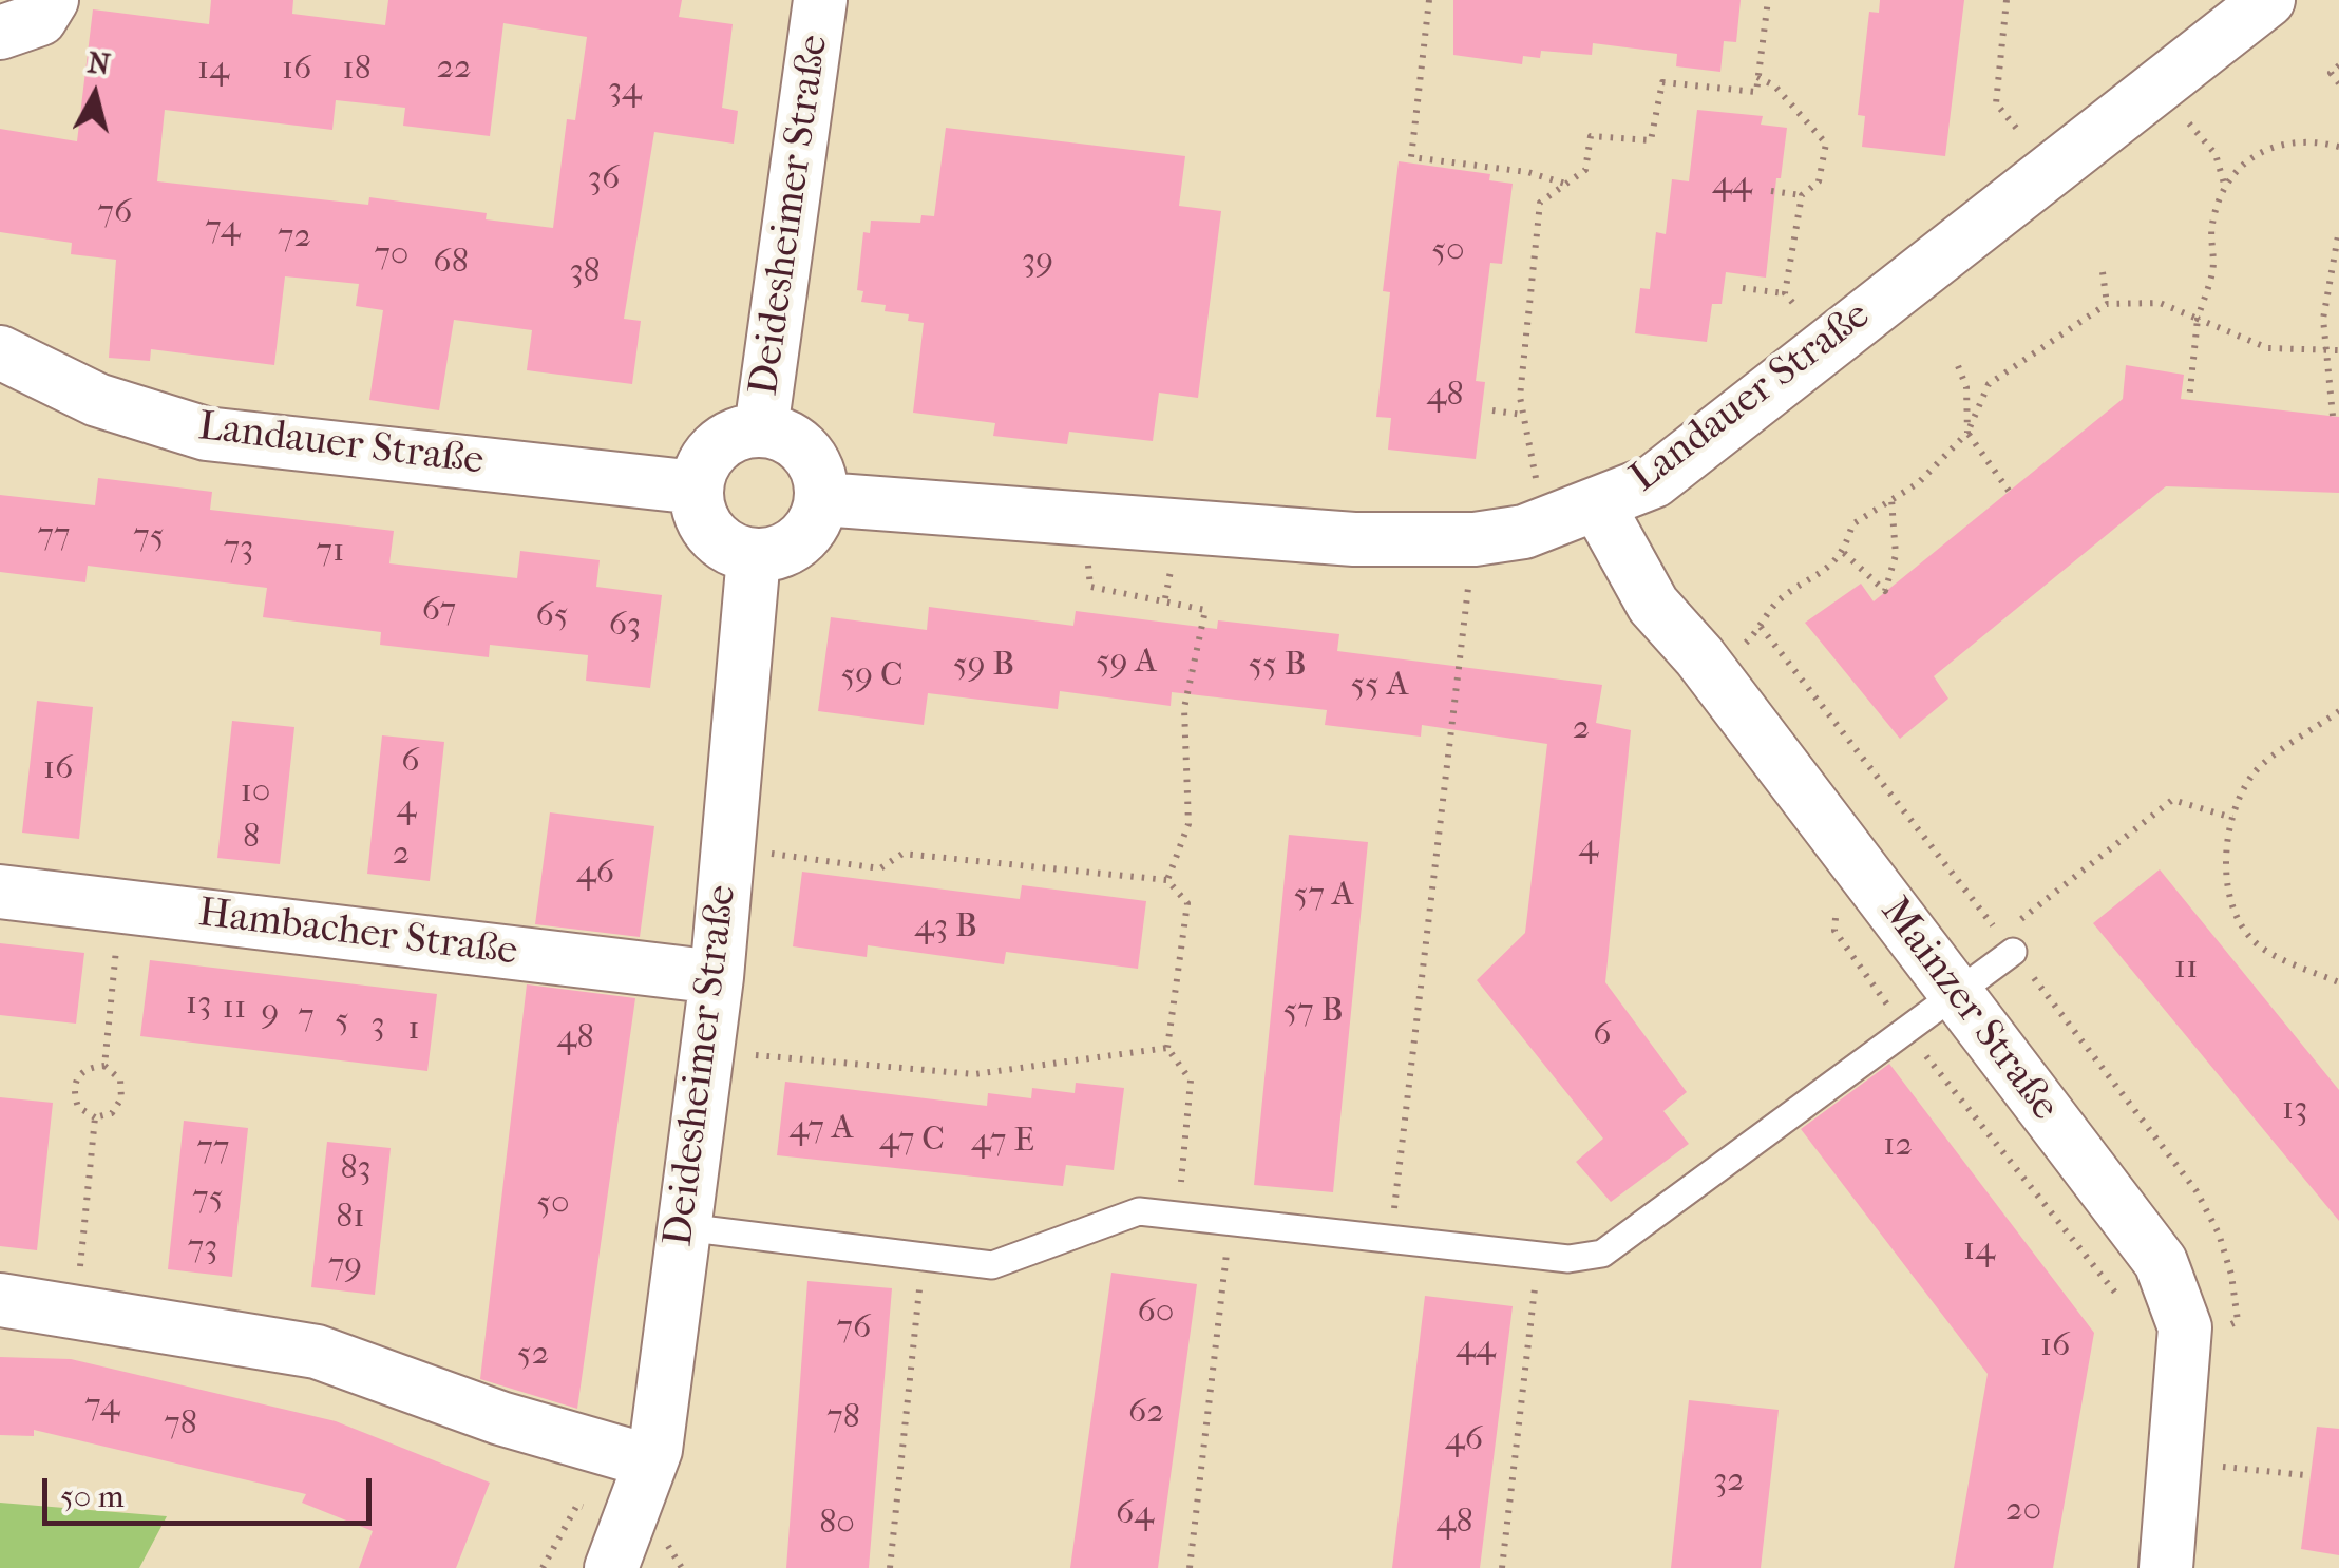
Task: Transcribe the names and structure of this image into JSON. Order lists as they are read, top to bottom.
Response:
{
  "streets": {
    "street": [
      "Deidesheimer Straße",
      "Landauer Straße",
      "Hambacher Straße",
      "Mainzer Straße"
    ]
  },
  "crossings": [
    ["Deidesheimer Straße", "Landauer Straße"],
    ["Deidesheimer Straße", "Hambacher Straße"],
    ["Landauer Straße", "Mainzer Straße"]
  ],
  "house_numbers": [
    "22",
    "14",
    "16",
    "18",
    "34",
    "36",
    "44",
    "76",
    "74",
    "72",
    "50",
    "70",
    "39",
    "68",
    "38",
    "48",
    "77",
    "75",
    "73",
    "71",
    "67",
    "65",
    "63",
    "59 A",
    "59 B",
    "55 B",
    "59 C",
    "55 A",
    "2",
    "6",
    "16",
    "10",
    "4",
    "8",
    "4",
    "2",
    "46",
    "57 A",
    "43 B",
    "11",
    "13",
    "11",
    "57 B",
    "9",
    "7",
    "5",
    "3",
    "1",
    "6",
    "48",
    "13",
    "47 A",
    "47 C",
    "47 E",
    "12",
    "77",
    "83",
    "75",
    "50",
    "81",
    "73",
    "14",
    "79",
    "60",
    "76",
    "16",
    "44",
    "52",
    "74",
    "62",
    "78",
    "78",
    "46",
    "32",
    "20",
    "64",
    "48",
    "80"
  ],
  "scale_bar": "50 m",
  "north": "top"
}
